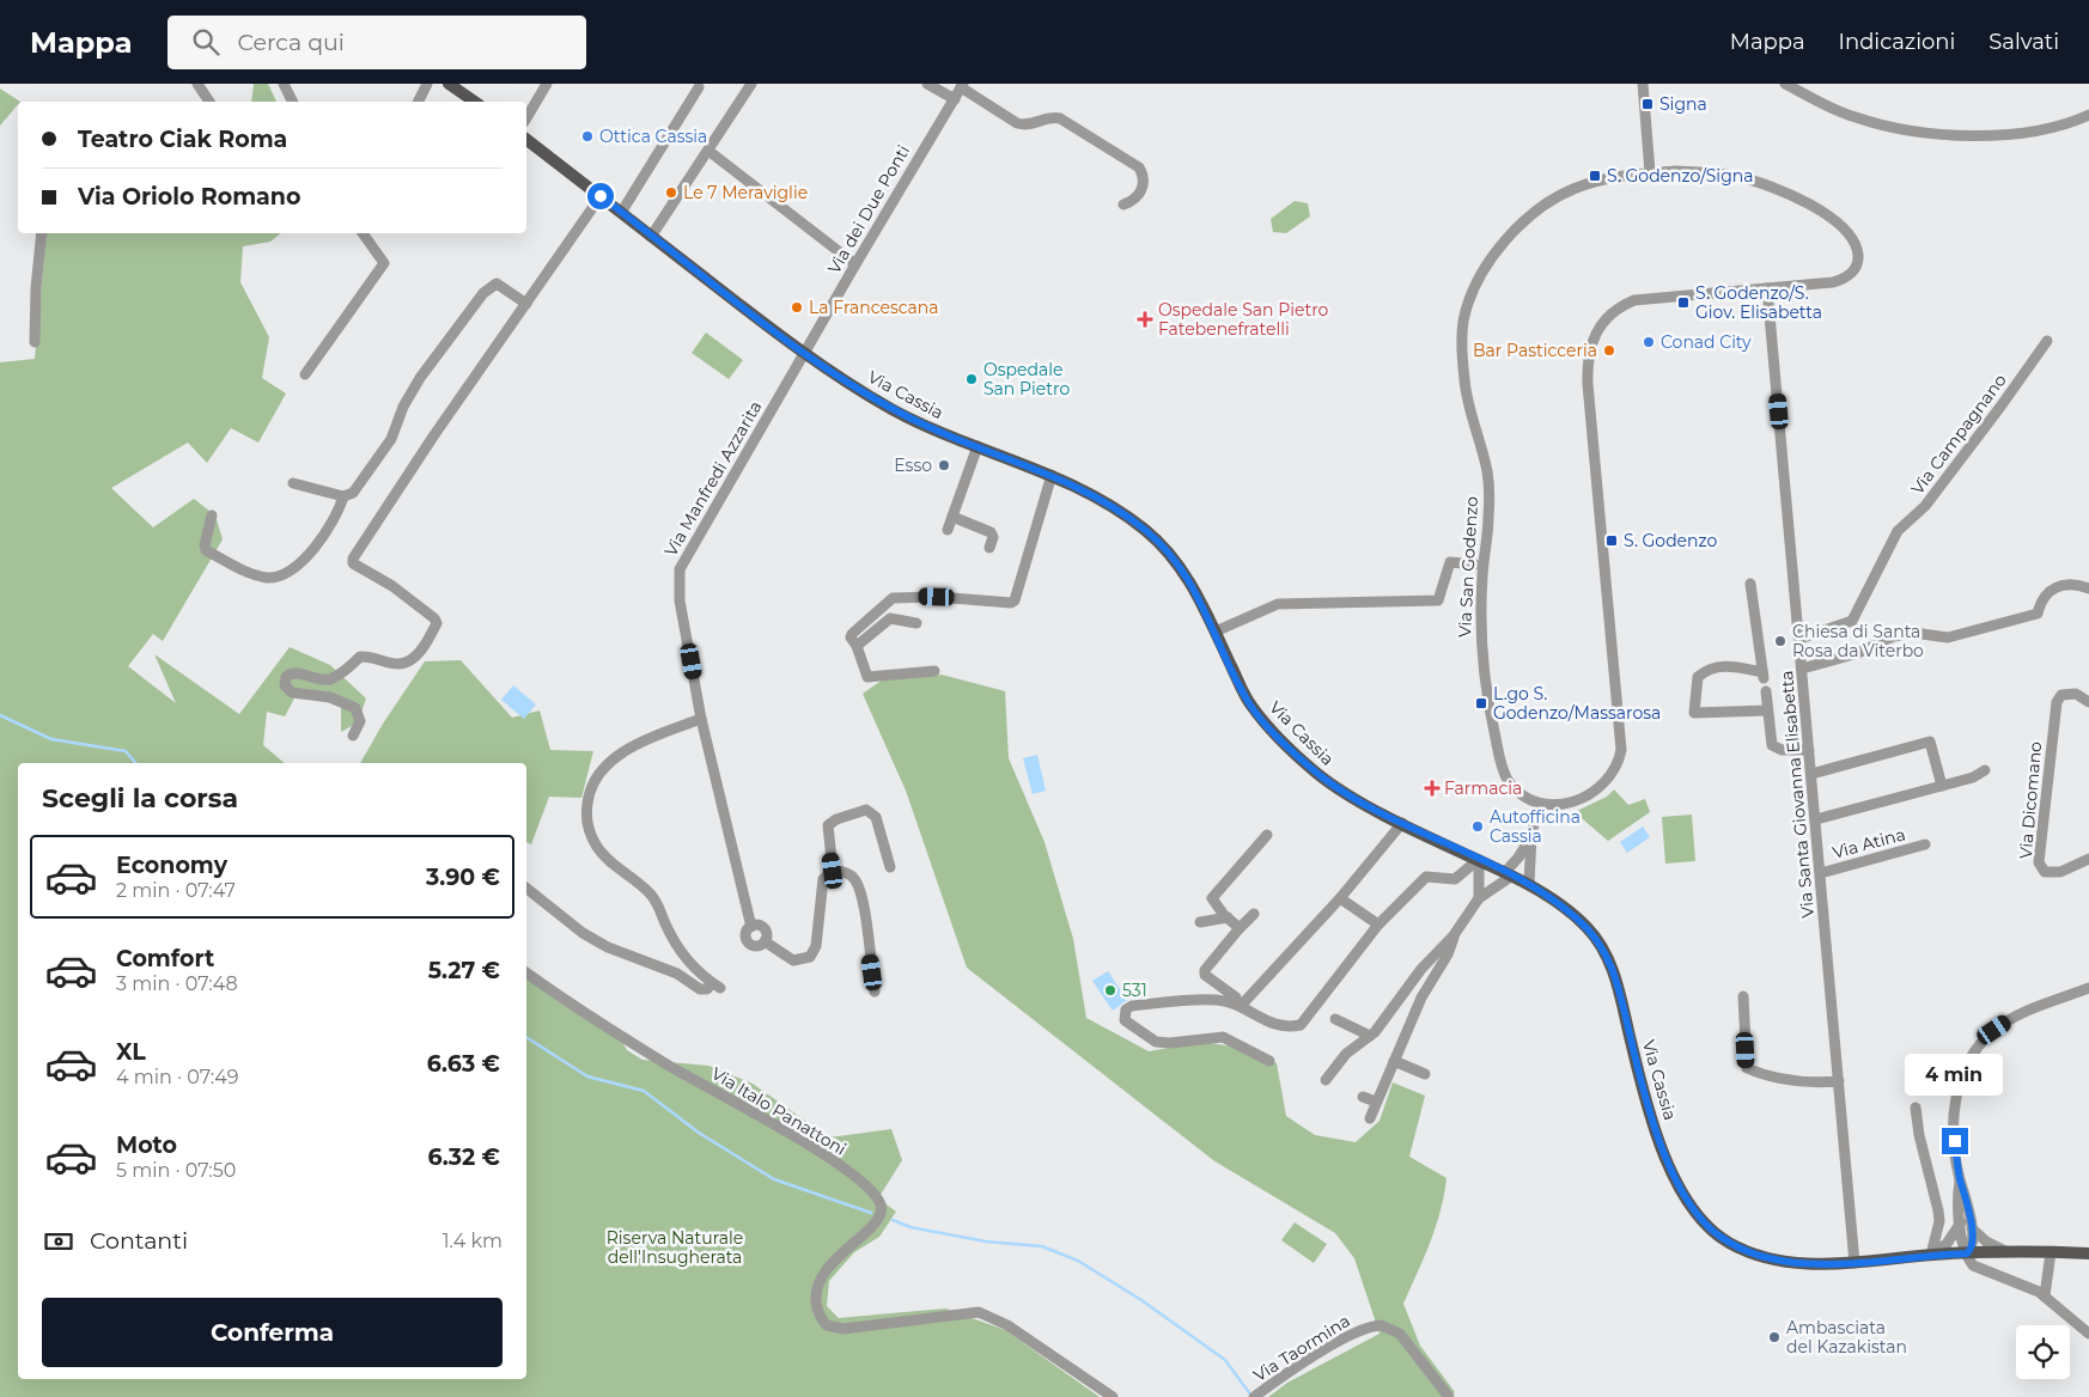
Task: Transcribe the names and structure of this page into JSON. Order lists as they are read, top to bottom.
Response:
{
  "streets": {
    "main road": ["Via Cassia"],
    "street": [
      "Via dei Due Ponti",
      "Via Campagnano",
      "Via Manfredi Azzarita",
      "Via San Godenzo",
      "Via Santa Giovanna Elisabetta",
      "Via Dicomano",
      "Via Atina",
      "Via Italo Panattoni",
      "Via Taormina"
    ]
  },
  "crossings": [
    ["Via dei Due Ponti", "Via Cassia"],
    ["Via dei Due Ponti", "Via Manfredi Azzarita"],
    ["Via Cassia", "Via Manfredi Azzarita"],
    ["Via Cassia", "Via Santa Giovanna Elisabetta"],
    ["Via Campagnano", "Via Santa Giovanna Elisabetta"],
    ["Via San Godenzo", "Via Santa Giovanna Elisabetta"],
    ["Via Santa Giovanna Elisabetta", "Via Atina"]
  ],
  "parks": ["Riserva Naturale dell'Insugherata"],
  "places": {
    "transit": [
      "Signa",
      "S. Godenzo/Signa",
      "S. Godenzo/S. Giov. Elisabetta",
      "S. Godenzo",
      "L.go S. Godenzo/Massarosa"
    ],
    "other": [
      "Ottica Cassia",
      "Le 7 Meraviglie",
      "La Francescana",
      "Conad City",
      "Bar Pasticceria",
      "Ospedale San Pietro",
      "Esso",
      "Chiesa di Santa Rosa da Viterbo",
      "Autofficina Cassia",
      "531",
      "Ambasciata del Kazakistan"
    ],
    "health": ["Ospedale San Pietro Fatebenefratelli", "Farmacia"]
  },
  "page": {
    "header": "Mappa",
    "search": "Cerca qui",
    "nav": ["Mappa", "Indicazioni", "Salvati"],
    "banner": ["Teatro Ciak Roma", "Via Oriolo Romano"],
    "heading": "Scegli la corsa",
    "list": [
      {
        "name": "Economy",
        "note": "2 min · 07:47",
        "value": "3.90 €"
      },
      {
        "name": "Comfort",
        "note": "3 min · 07:48",
        "value": "5.27 €"
      },
      {
        "name": "XL",
        "note": "4 min · 07:49",
        "value": "6.63 €"
      },
      {
        "name": "Moto",
        "note": "5 min · 07:50",
        "value": "6.32 €"
      }
    ],
    "bubble": "4 min",
    "pay": ["Contanti", "1.4 km"],
    "buttons": "Conferma"
  }
}
